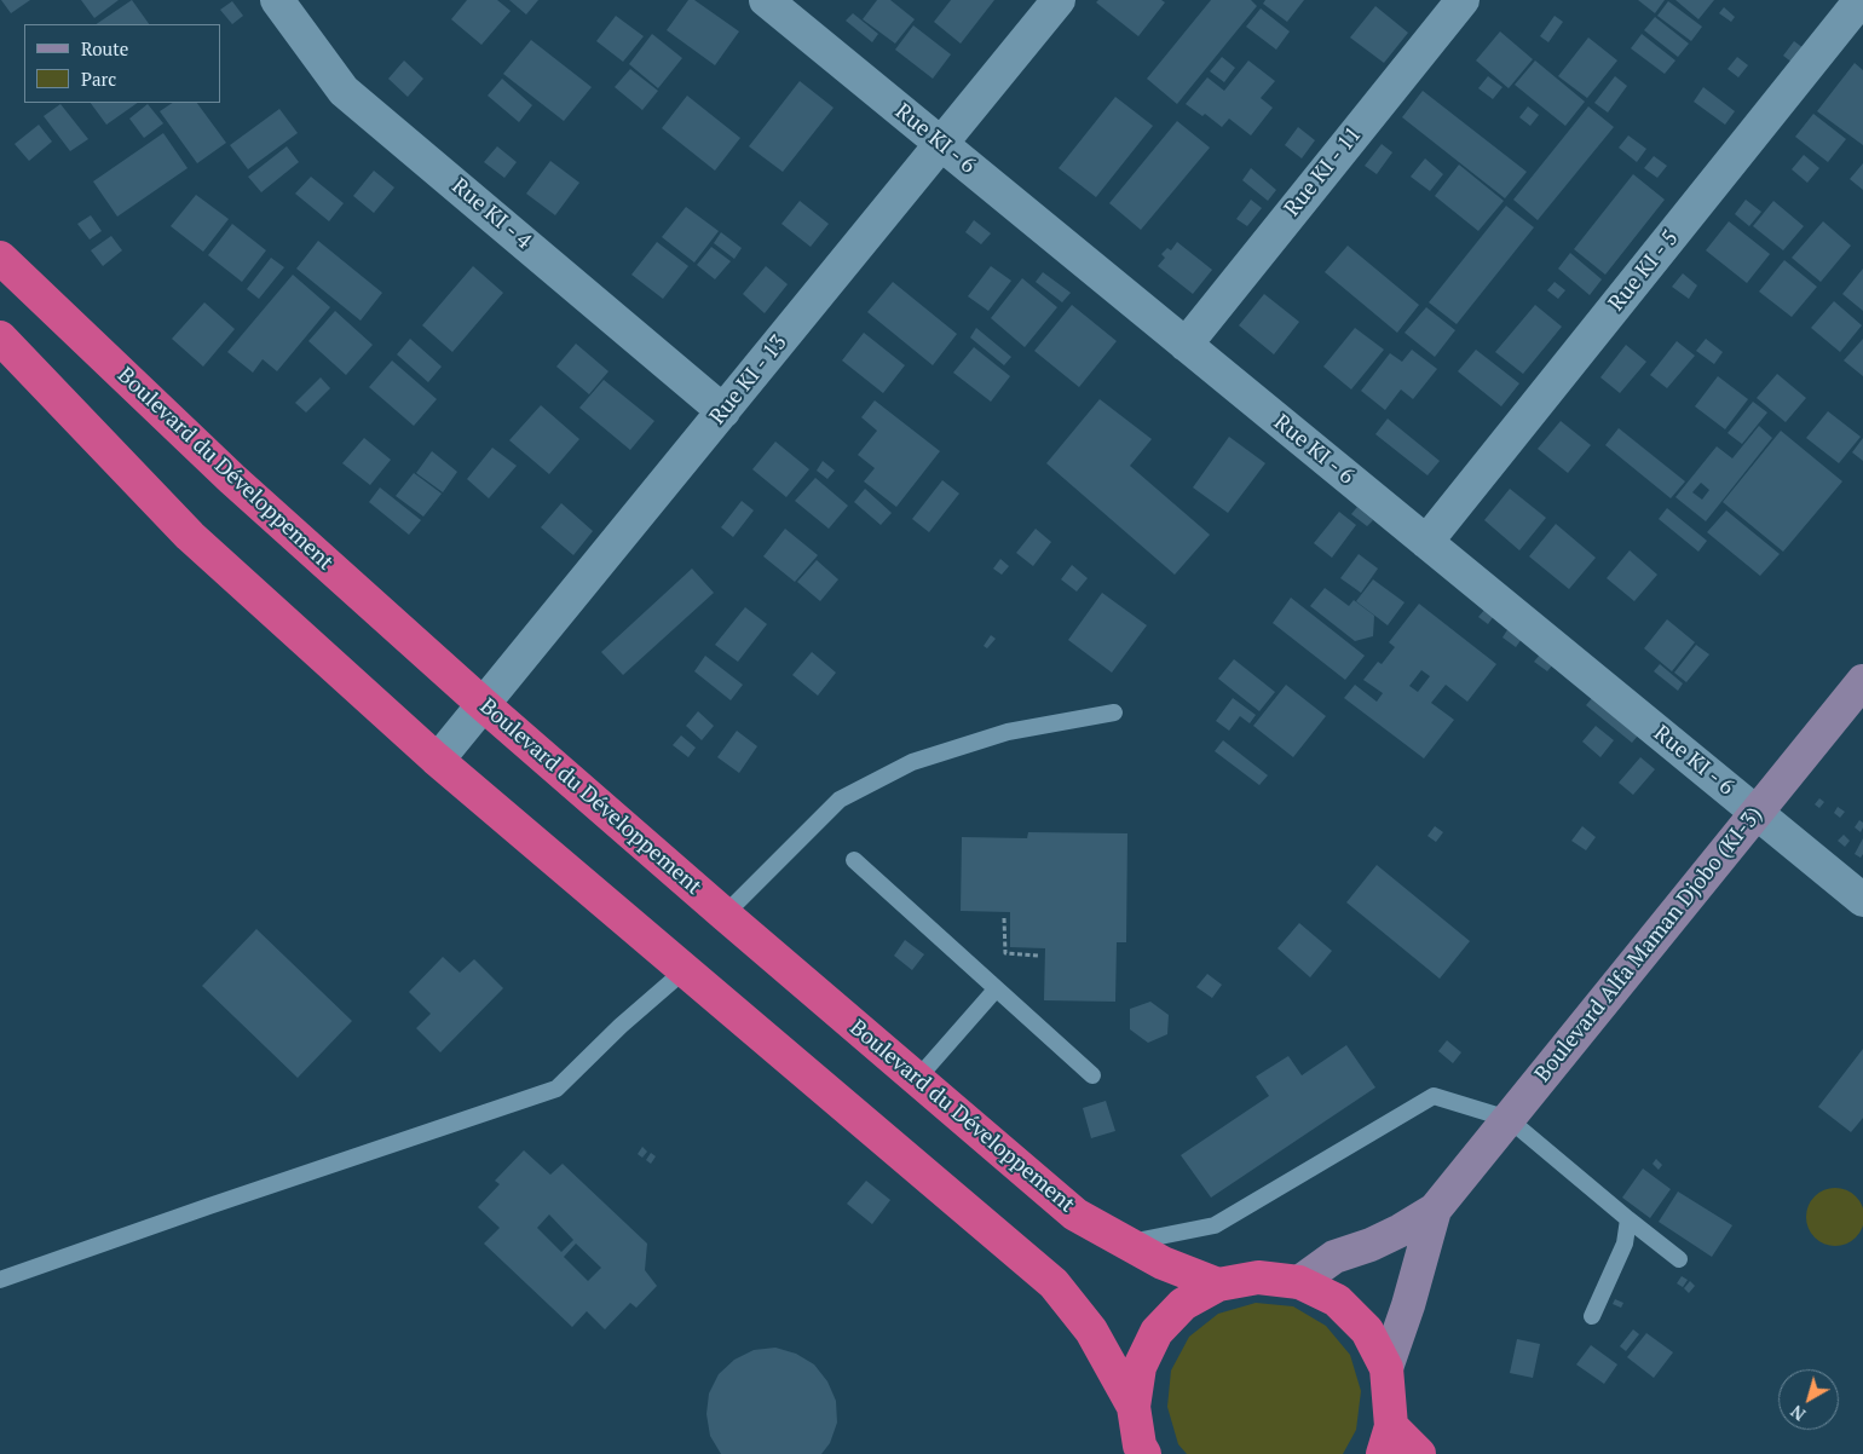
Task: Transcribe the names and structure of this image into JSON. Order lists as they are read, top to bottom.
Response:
{
  "streets": {
    "highway": ["Boulevard du Développement"],
    "main road": ["Boulevard Alfa Maman Djobo (KI-3)"],
    "street": [
      "Rue KI - 6",
      "Rue KI - 11",
      "Rue KI - 4",
      "Rue KI - 5",
      "Rue KI - 13"
    ]
  },
  "crossings": [
    ["Rue KI - 6", "Rue KI - 11"],
    ["Rue KI - 6", "Rue KI - 5"],
    ["Rue KI - 6", "Rue KI - 13"],
    ["Rue KI - 6", "Boulevard Alfa Maman Djobo (KI-3)"],
    ["Rue KI - 4", "Rue KI - 13"],
    ["Rue KI - 13", "Boulevard du Développement"]
  ],
  "legend": ["Route", "Parc"],
  "north": "bottom left"
}
